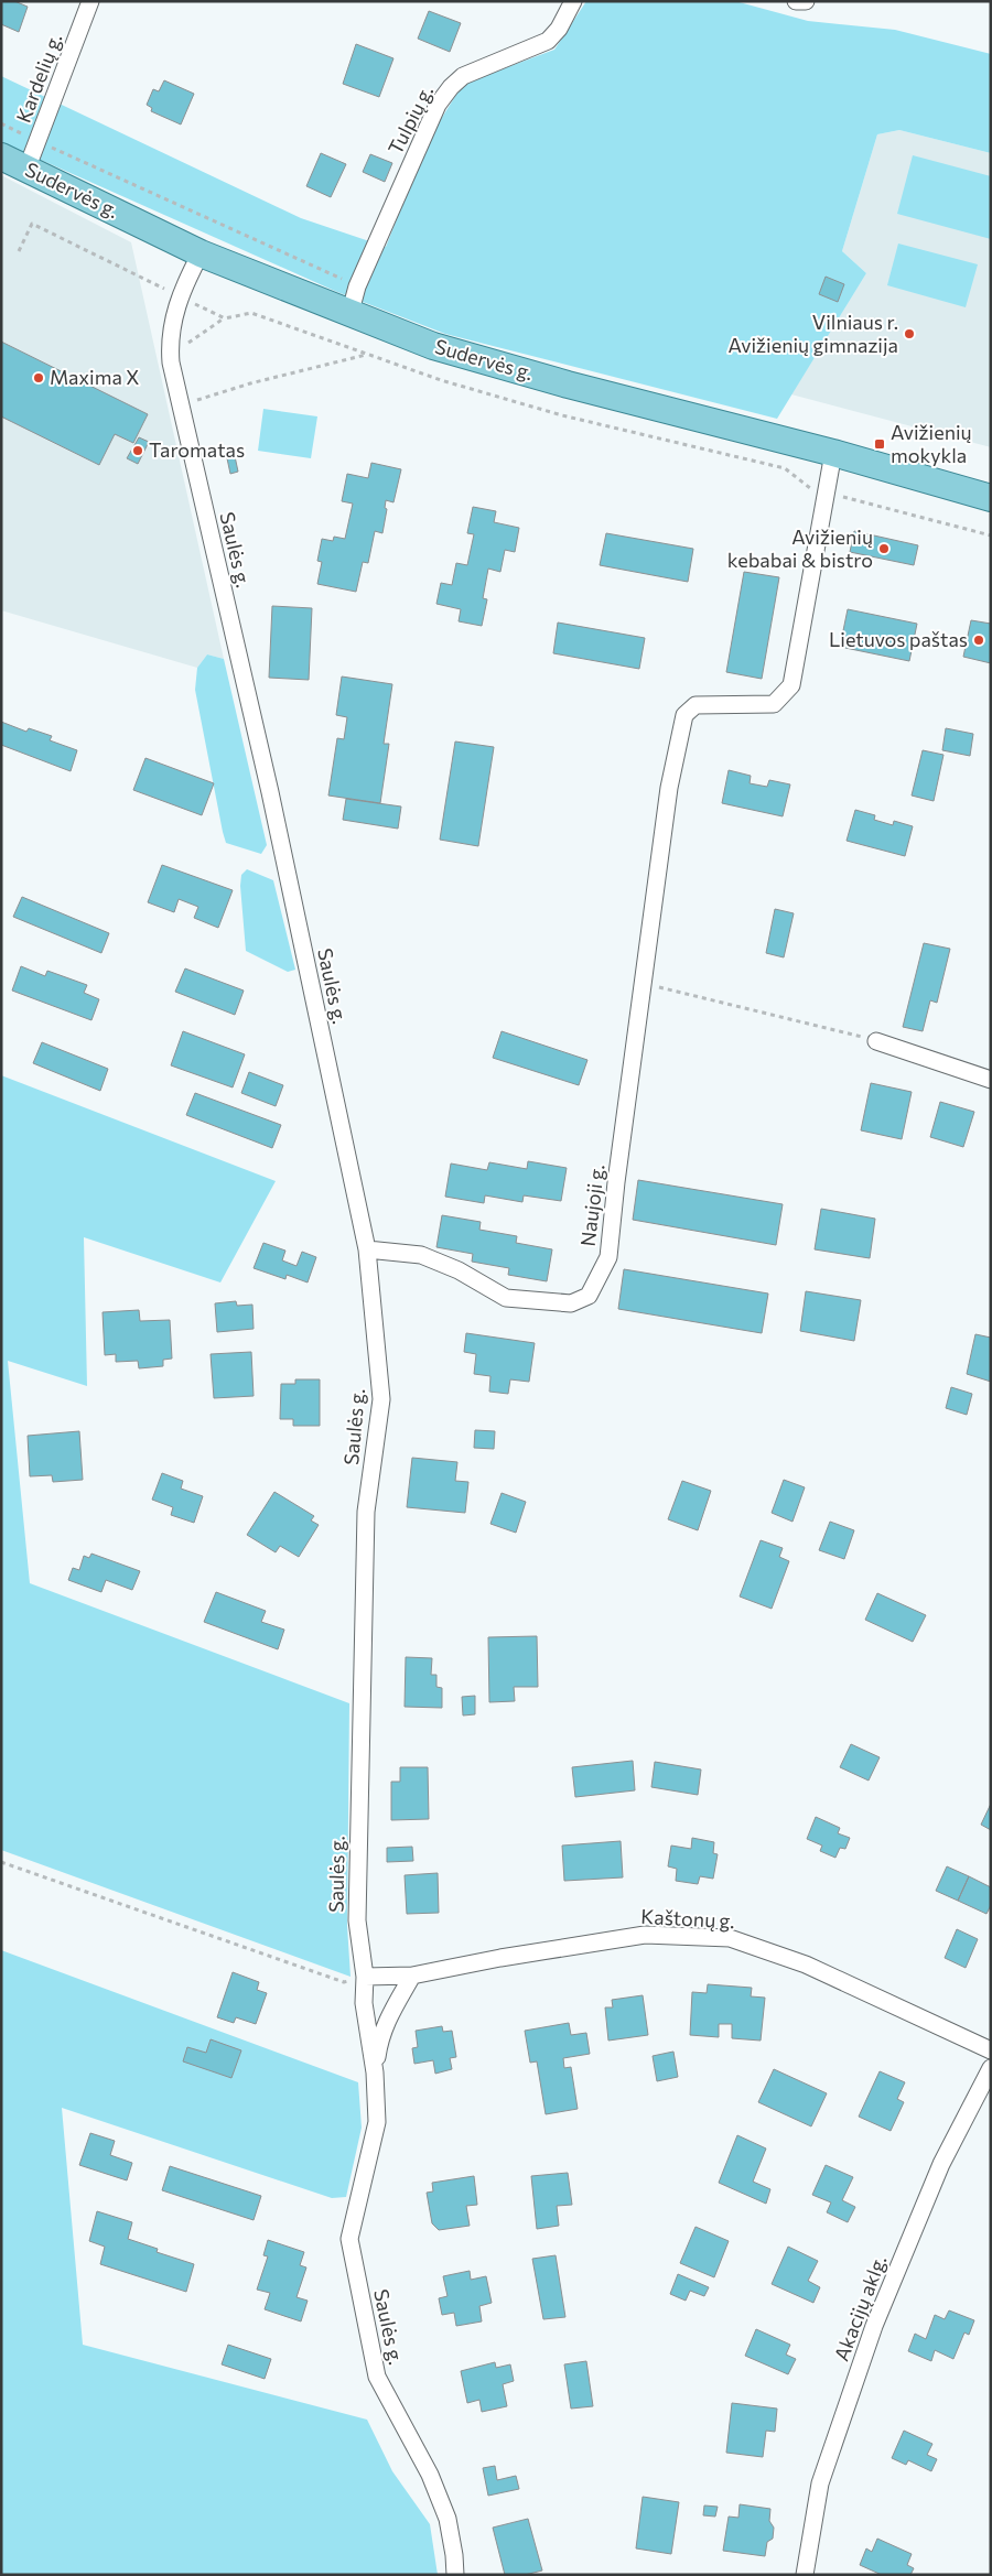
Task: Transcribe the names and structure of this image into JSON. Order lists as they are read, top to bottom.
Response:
{
  "streets": {
    "main road": ["Sudervės g."],
    "street": [
      "Kardelių g.",
      "Tulpių g.",
      "Saulės g.",
      "Naujoji g.",
      "Kaštonų g.",
      "Akacijų aklg."
    ]
  },
  "crossings": [
    ["Kardelių g.", "Sudervės g."],
    ["Tulpių g.", "Sudervės g."],
    ["Sudervės g.", "Saulės g."],
    ["Sudervės g.", "Naujoji g."],
    ["Saulės g.", "Naujoji g."],
    ["Saulės g.", "Kaštonų g."]
  ],
  "places": {
    "other": [
      "Vilniaus r. Avižienių gimnazija",
      "Maxima X",
      "Taromatas",
      "Avižienių kebabai & bistro",
      "Lietuvos paštas"
    ],
    "transit": ["Avižienių mokykla"]
  }
}
